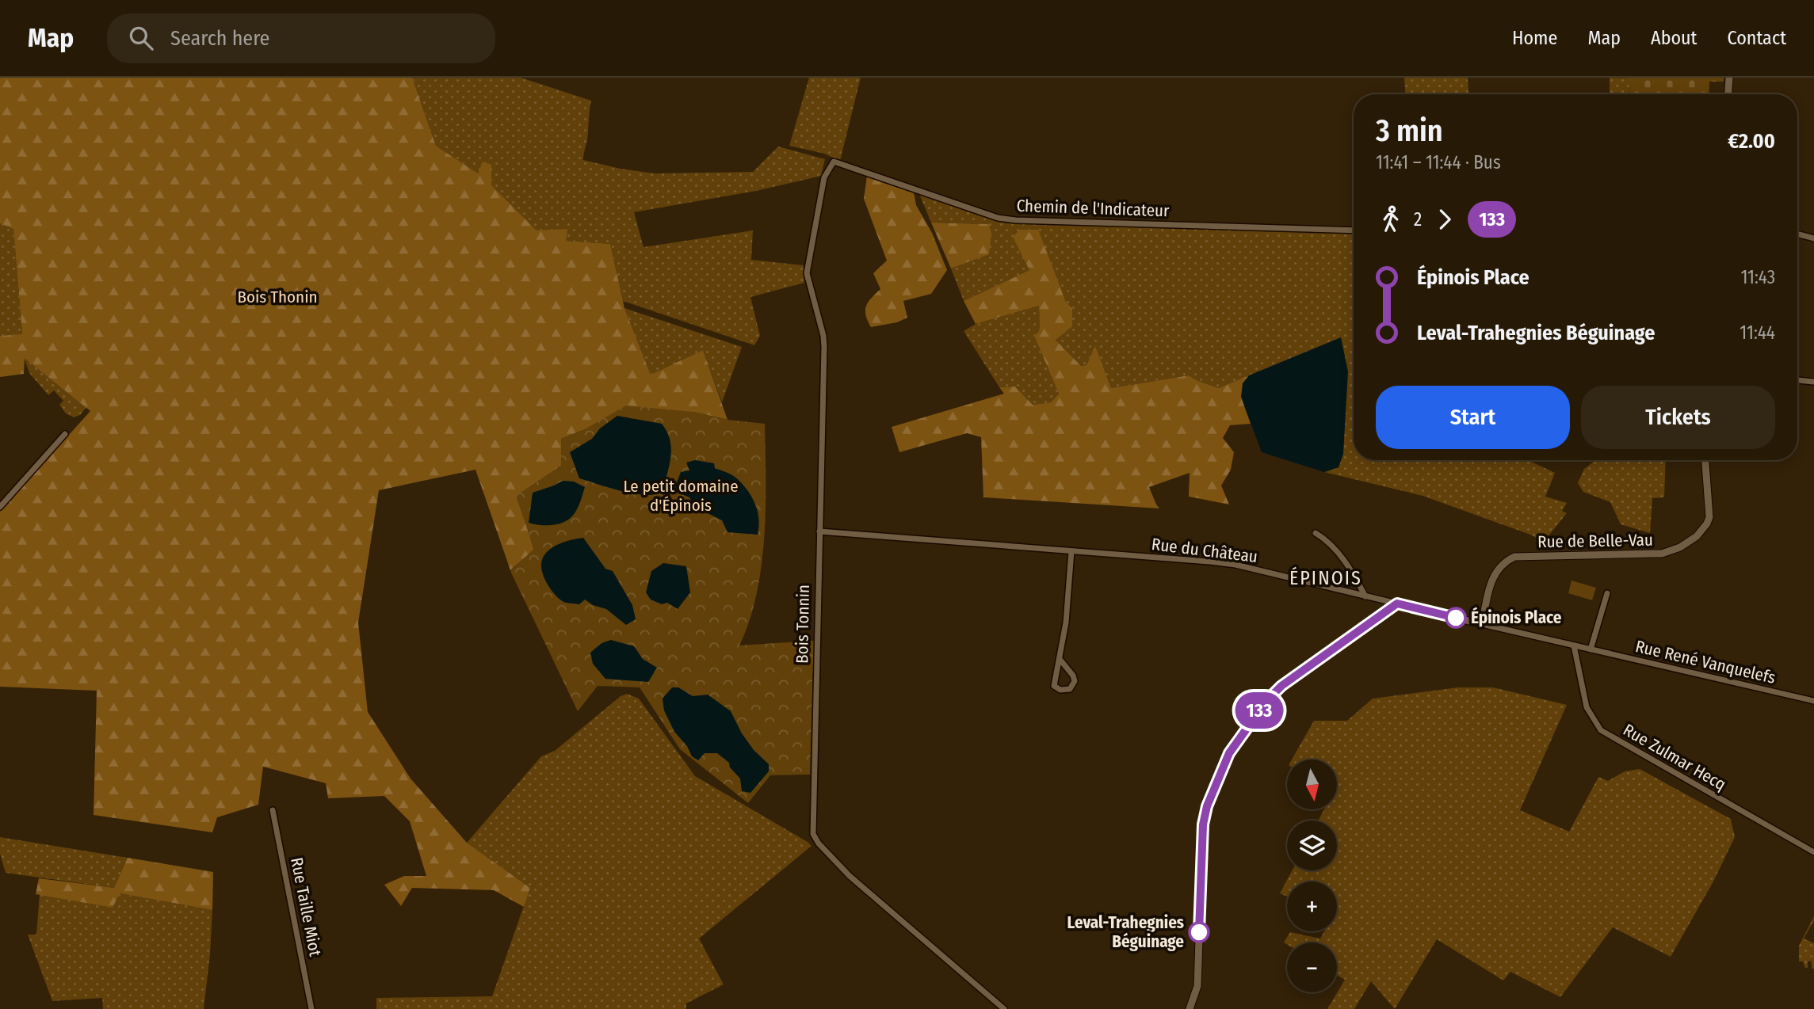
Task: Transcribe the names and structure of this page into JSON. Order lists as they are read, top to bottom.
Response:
{
  "streets": {
    "street": [
      "Chemin de l'Indicateur",
      "Rue de Belle-Vau",
      "Rue du Château",
      "Bois Tonnin",
      "Rue René Vanquelefs",
      "Rue Zulmar Hecq",
      "Rue Taille Miot"
    ]
  },
  "crossings": [
    ["Chemin de l'Indicateur", "Bois Tonnin"],
    ["Rue de Belle-Vau", "Rue René Vanquelefs"],
    ["Rue du Château", "Bois Tonnin"],
    ["Rue René Vanquelefs", "Rue Zulmar Hecq"]
  ],
  "districts": ["ÉPINOIS"],
  "parks": ["Bois Thonin", "Le petit domaine d'Épinois"],
  "places": ["Épinois Place", "Leval-Trahegnies Béguinage"],
  "lines": ["bus line 133"],
  "north": "bottom",
  "page": {
    "header": "Map",
    "search": "Search here",
    "nav": [
      "Home",
      "Map",
      "About",
      "Contact"
    ],
    "on_map": "133",
    "heading": ["3 min", "11:41 – 11:44 · Bus", "€2.00"],
    "legs": ["2", "133"],
    "list": [
      {
        "name": "Épinois Place",
        "value": "11:43"
      },
      {
        "name": "Leval-Trahegnies Béguinage",
        "value": "11:44"
      }
    ],
    "buttons": ["Start", "Tickets"],
    "map_buttons": ["+", "−"]
  }
}
